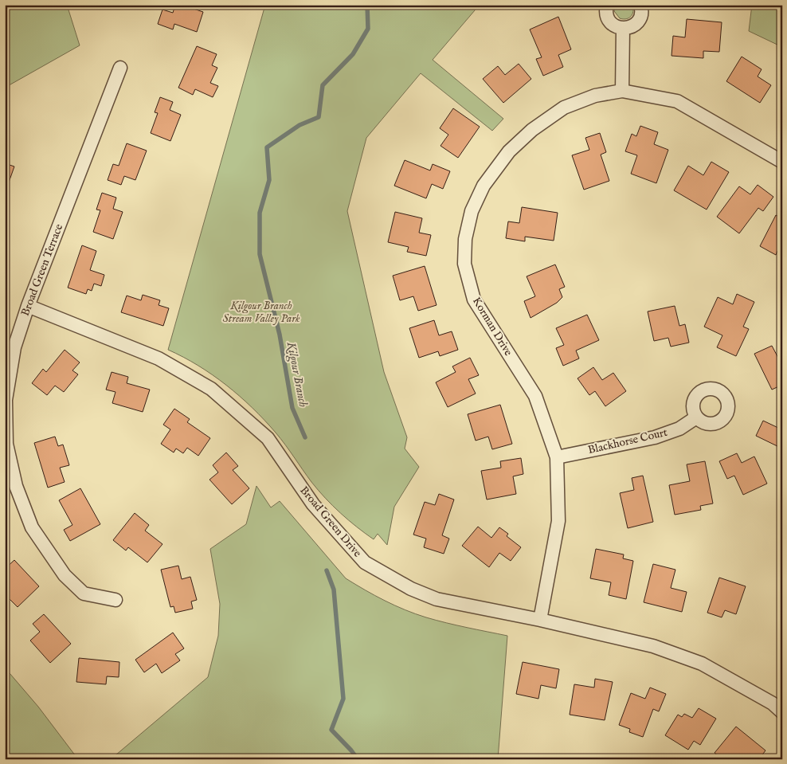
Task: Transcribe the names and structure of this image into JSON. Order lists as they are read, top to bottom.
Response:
{
  "streets": {
    "street": [
      "Broad Green Terrace",
      "Korman Drive",
      "Blackhorse Court",
      "Broad Green Drive"
    ]
  },
  "crossings": [
    ["Broad Green Terrace", "Broad Green Drive"],
    ["Korman Drive", "Blackhorse Court"],
    ["Korman Drive", "Broad Green Drive"]
  ],
  "water": ["Kilgour Branch"],
  "parks": ["Kilgour Branch Stream Valley Park"]
}
